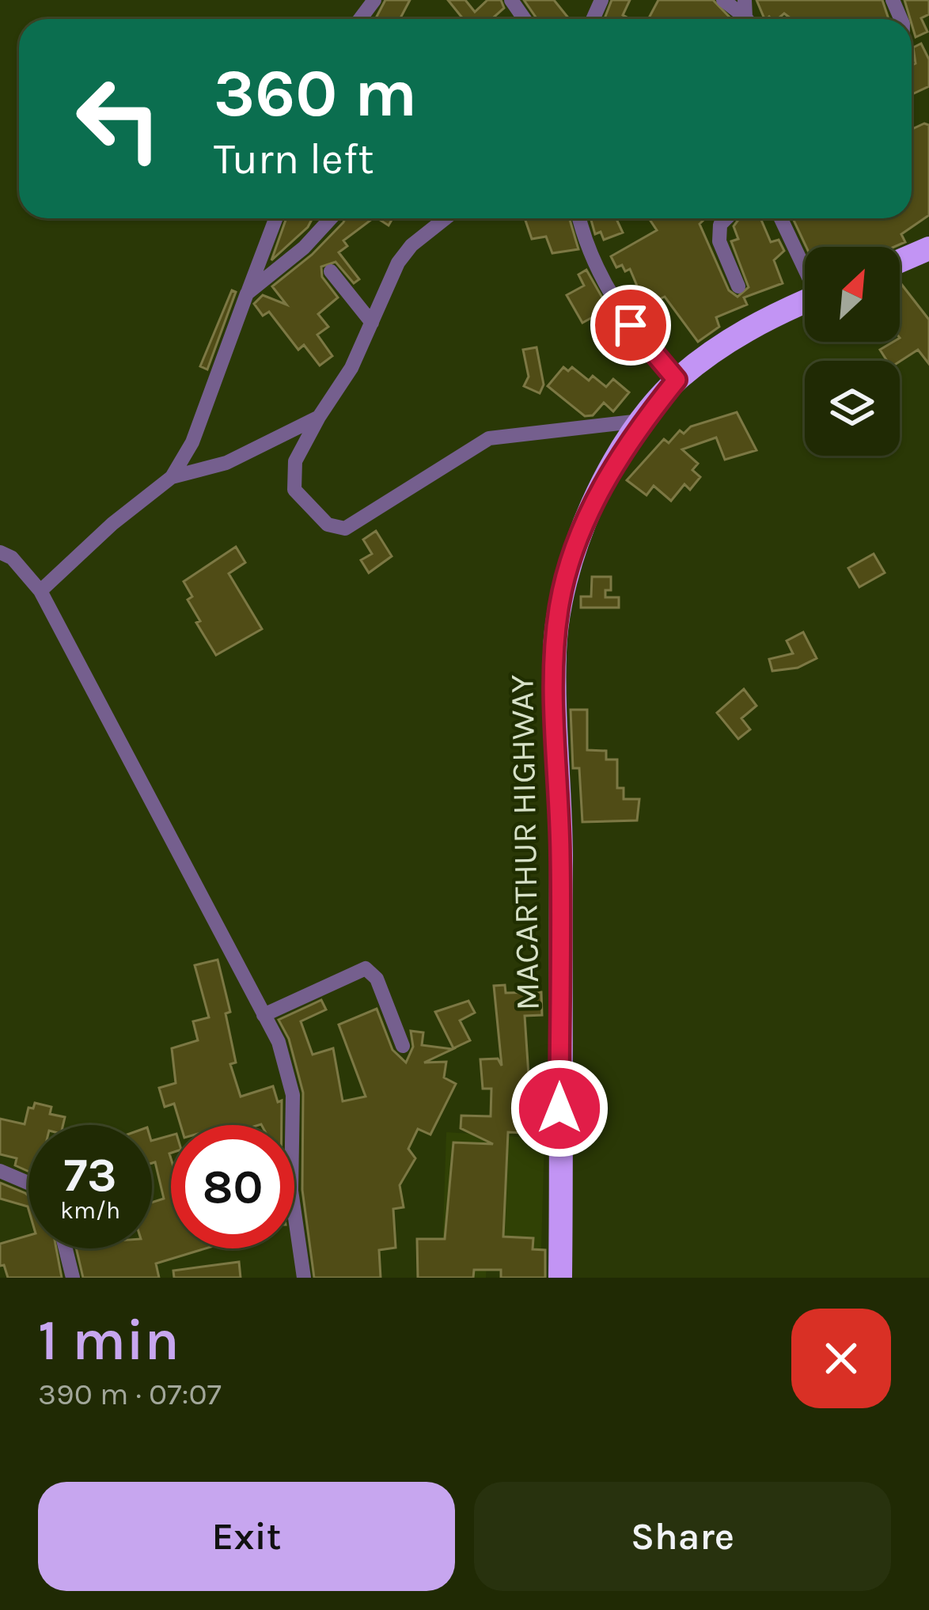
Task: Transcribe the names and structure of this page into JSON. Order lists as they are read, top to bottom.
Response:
{
  "streets": {
    "highway": ["MACARTHUR HIGHWAY"]
  },
  "north": "top right",
  "page": {
    "turn": ["360 m", "Turn left"],
    "speed": "73 km/h",
    "limit": "80",
    "heading": ["1 min", "390 m · 07:07"],
    "buttons": ["Exit", "Share"]
  }
}
